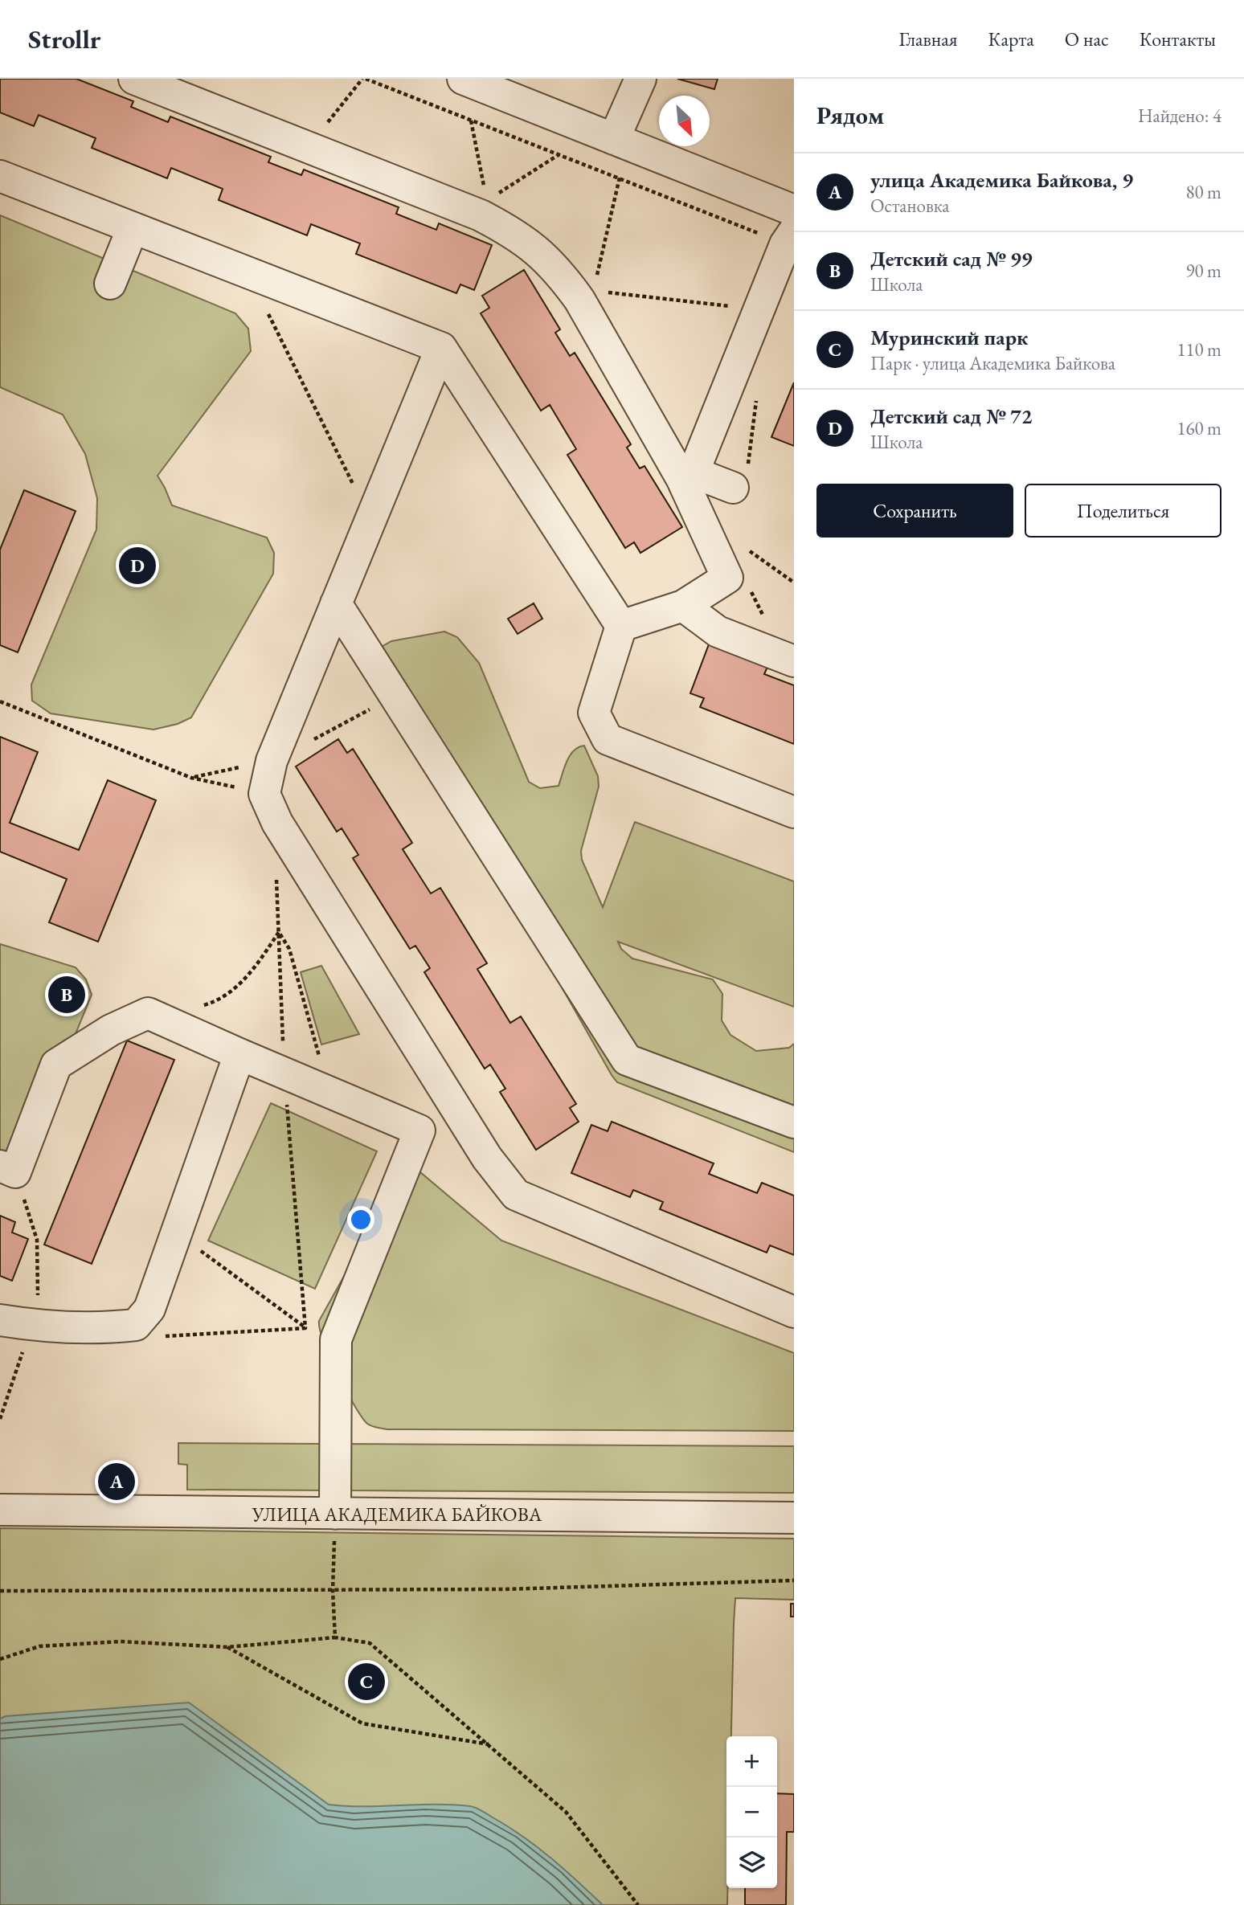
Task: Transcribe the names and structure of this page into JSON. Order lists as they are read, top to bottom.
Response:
{
  "streets": {
    "street": ["УЛИЦА АКАДЕМИКА БАЙКОВА"]
  },
  "north": "bottom right",
  "page": {
    "header": "Strollr",
    "nav": [
      "Главная",
      "Карта",
      "О нас",
      "Контакты"
    ],
    "heading": ["Рядом", "Найдено: 4"],
    "list": [
      {
        "mark": "A",
        "name": "улица Академика Байкова, 9",
        "note": "Остановка",
        "value": "80 m"
      },
      {
        "mark": "B",
        "name": "Детский сад № 99",
        "note": "Школа",
        "value": "90 m"
      },
      {
        "mark": "C",
        "name": "Муринский парк",
        "note": "Парк · улица Академика Байкова",
        "value": "110 m"
      },
      {
        "mark": "D",
        "name": "Детский сад № 72",
        "note": "Школа",
        "value": "160 m"
      }
    ],
    "buttons": ["Сохранить", "Поделиться"],
    "pins": [
      "D",
      "B",
      "A",
      "C"
    ],
    "map_buttons": ["+", "−"]
  }
}
